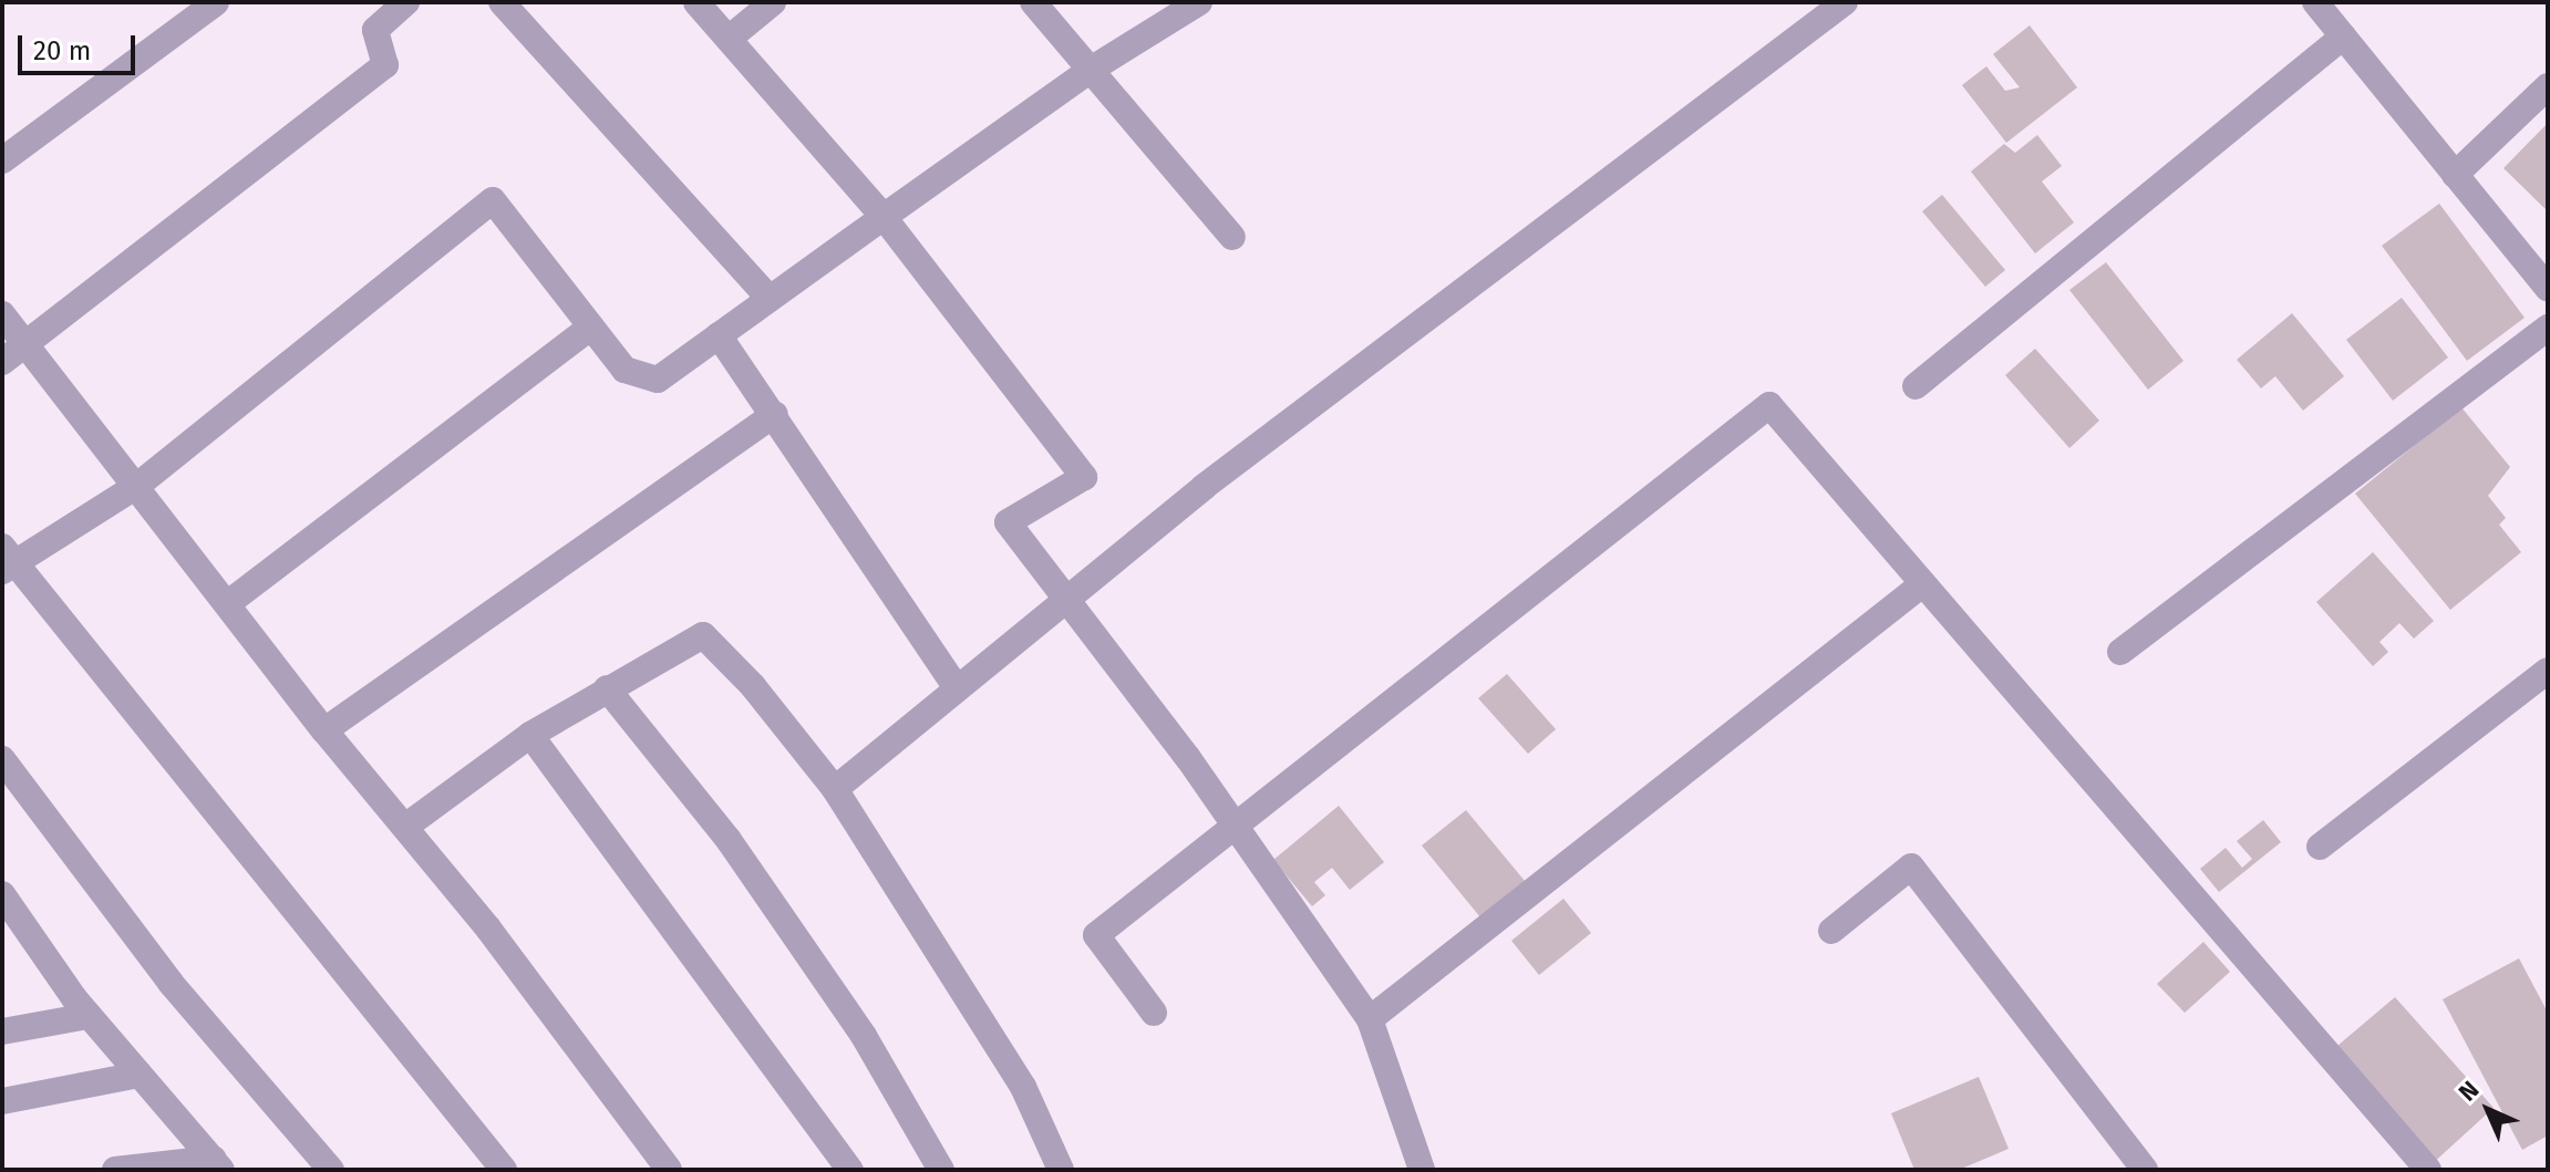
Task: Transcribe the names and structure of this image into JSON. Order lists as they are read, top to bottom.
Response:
{
  "scale_bar": "20 m",
  "north": "top left"
}
